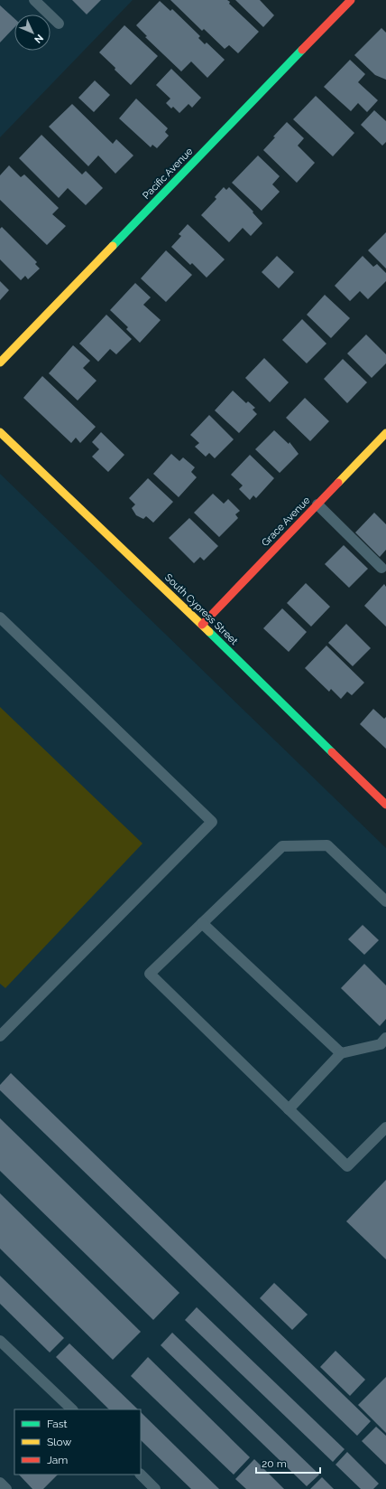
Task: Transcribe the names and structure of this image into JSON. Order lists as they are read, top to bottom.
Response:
{
  "streets": {
    "street": ["Pacific Avenue", "Grace Avenue", "South Cypress Street"]
  },
  "crossings": [
    ["Grace Avenue", "South Cypress Street"]
  ],
  "legend": ["Fast", "Slow", "Jam"],
  "scale_bar": "20 m",
  "north": "bottom right"
}
